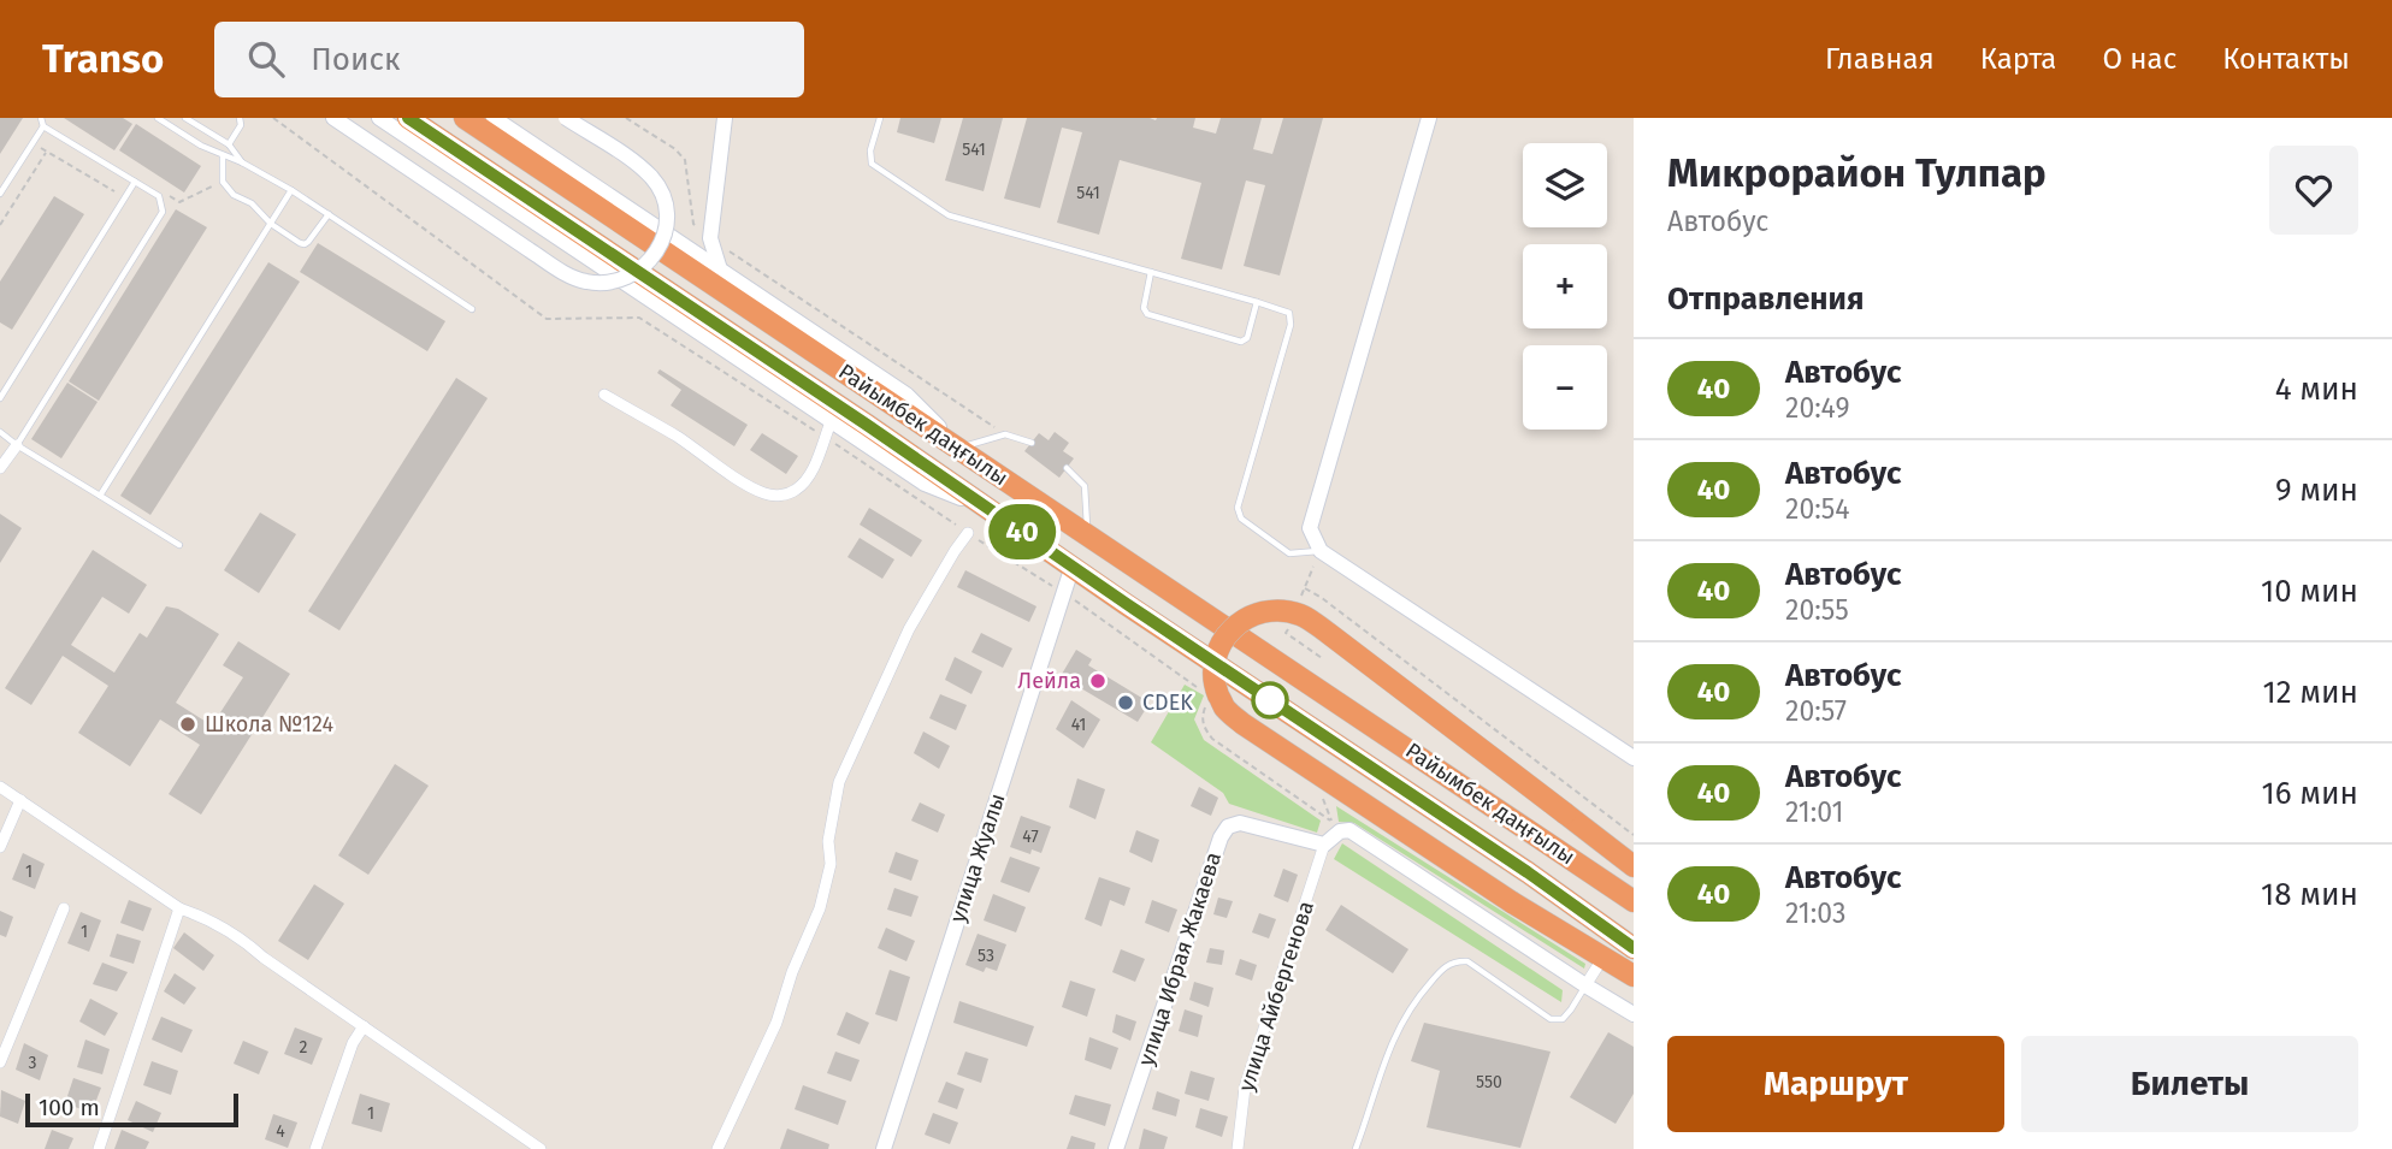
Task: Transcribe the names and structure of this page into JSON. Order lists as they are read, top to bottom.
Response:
{
  "streets": {
    "highway": ["Райымбек даңғылы"],
    "street": ["улица Жуалы", "улица Ибрая Жакаева", "улица Айбергенова"]
  },
  "crossings": [
    ["Райымбек даңғылы", "улица Жуалы"],
    ["улица Ибрая Жакаева", "улица Айбергенова"]
  ],
  "places": ["Лейла", "CDEK", "Школа №124"],
  "lines": ["bus line 40"],
  "house_numbers": [
    "541",
    "541",
    "41",
    "47",
    "1",
    "1",
    "53",
    "2",
    "3",
    "550",
    "1",
    "4"
  ],
  "scale_bar": "100 m",
  "page": {
    "header": "Transo",
    "search": "Поиск",
    "nav": [
      "Главная",
      "Карта",
      "О нас",
      "Контакты"
    ],
    "on_map": "40",
    "heading": [
      ["Микрорайон Тулпар", "Автобус"],
      "Отправления"
    ],
    "map_buttons": ["+", "−"],
    "list": [
      {
        "mark": "40",
        "name": "Автобус",
        "note": "20:49",
        "value": "4 мин"
      },
      {
        "mark": "40",
        "name": "Автобус",
        "note": "20:54",
        "value": "9 мин"
      },
      {
        "mark": "40",
        "name": "Автобус",
        "note": "20:55",
        "value": "10 мин"
      },
      {
        "mark": "40",
        "name": "Автобус",
        "note": "20:57",
        "value": "12 мин"
      },
      {
        "mark": "40",
        "name": "Автобус",
        "note": "21:01",
        "value": "16 мин"
      },
      {
        "mark": "40",
        "name": "Автобус",
        "note": "21:03",
        "value": "18 мин"
      }
    ],
    "buttons": ["Маршрут", "Билеты"],
    "scale": "100 m"
  }
}
